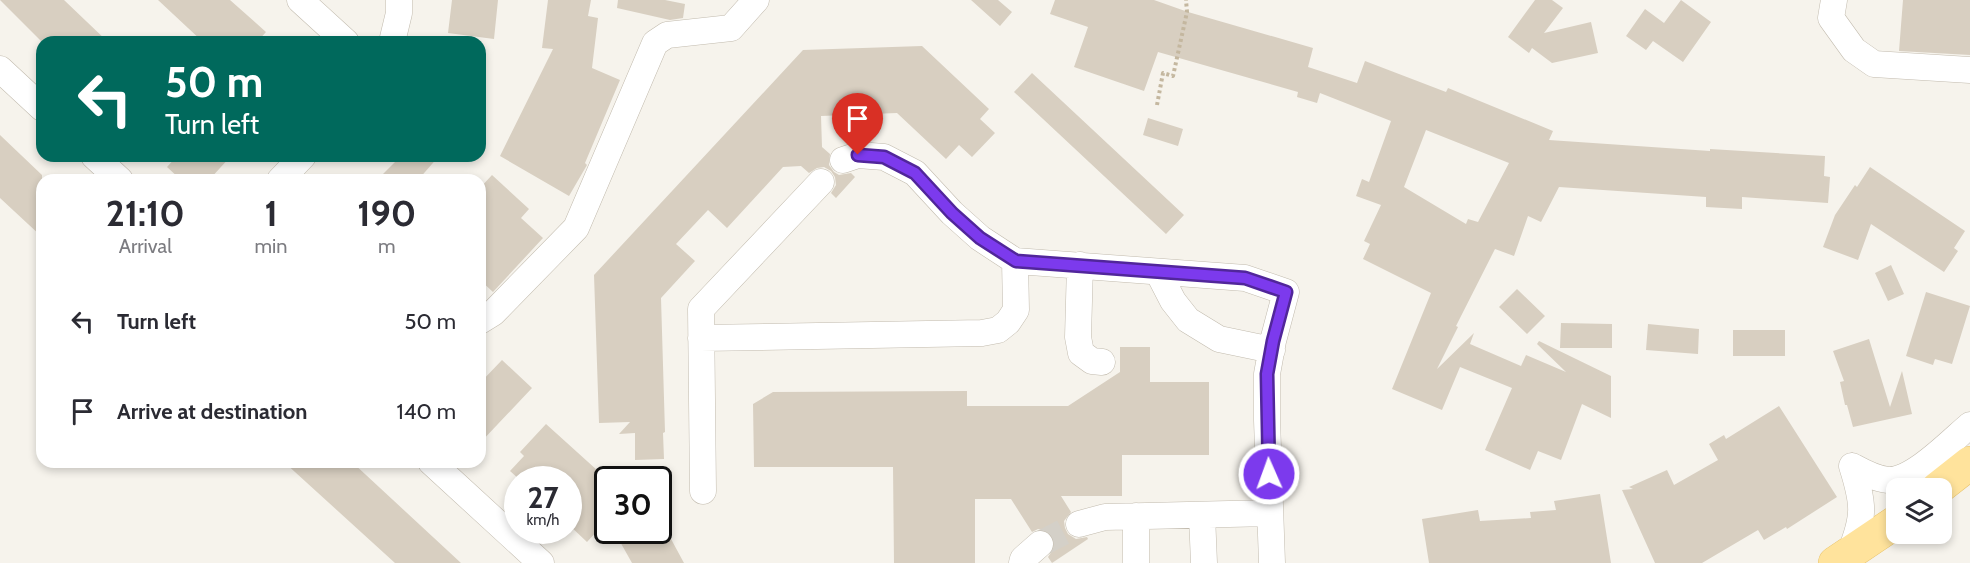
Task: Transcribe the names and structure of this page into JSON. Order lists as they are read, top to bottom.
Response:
{
  "page": {
    "turn": ["50 m", "Turn left"],
    "eta": [
      "21:10",
      "Arrival",
      "1",
      "min",
      "190",
      "m"
    ],
    "list": [
      {
        "name": "Turn left",
        "value": "50 m"
      },
      {
        "name": "Arrive at destination",
        "value": "140 m"
      }
    ],
    "speed": "27 km/h",
    "limit": "30"
  }
}
